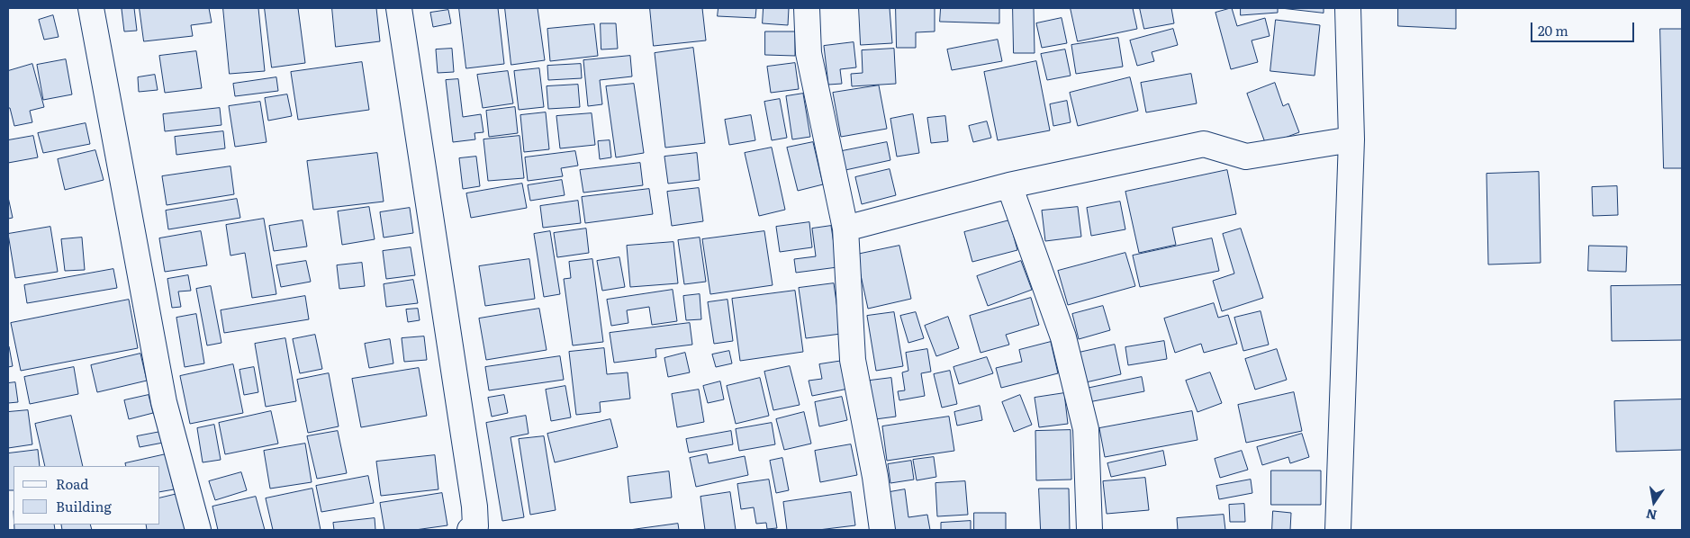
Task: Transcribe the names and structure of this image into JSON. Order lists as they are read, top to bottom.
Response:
{
  "legend": ["Road", "Building"],
  "scale_bar": "20 m",
  "north": "bottom"
}
